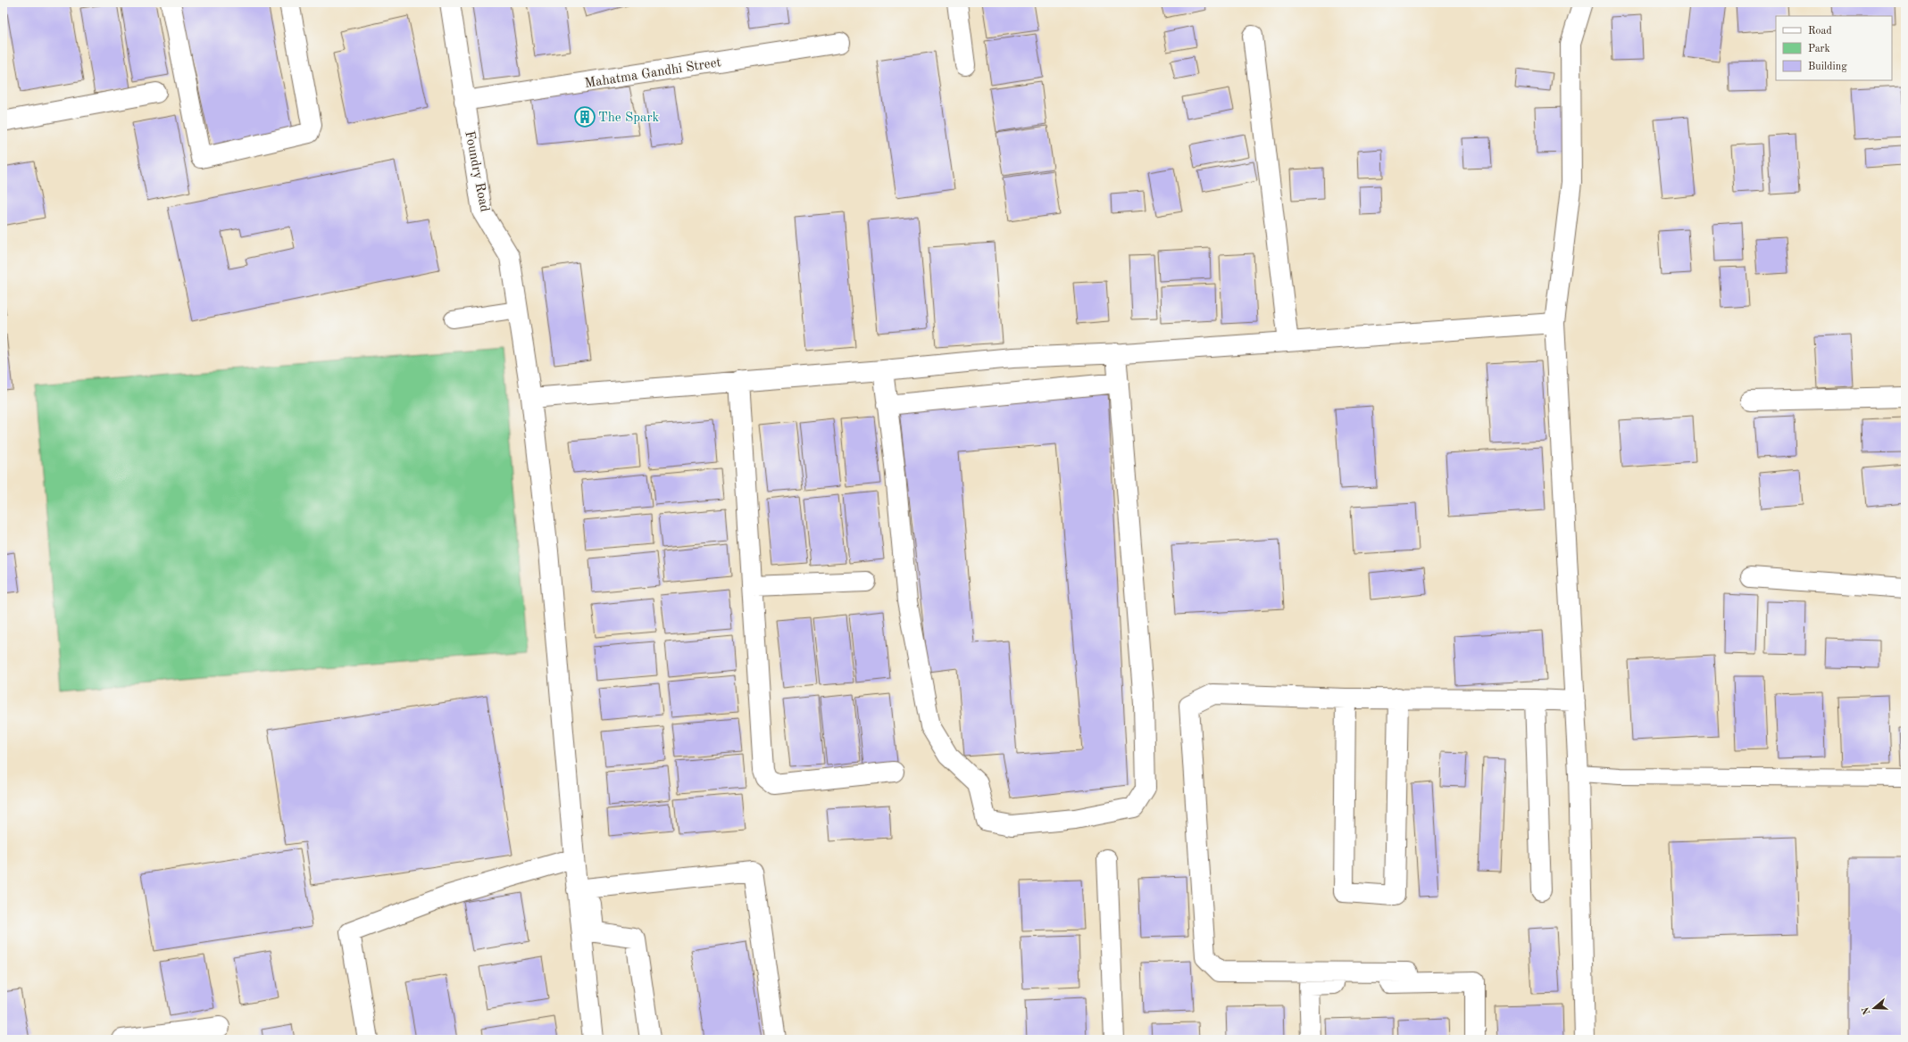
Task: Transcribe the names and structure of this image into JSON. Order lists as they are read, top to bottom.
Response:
{
  "streets": {
    "street": ["Mahatma Gandhi Street", "Foundry Road"]
  },
  "crossings": [
    ["Mahatma Gandhi Street", "Foundry Road"]
  ],
  "places": {
    "building": ["The Spark"]
  },
  "legend": ["Road", "Park", "Building"],
  "north": "left"
}
